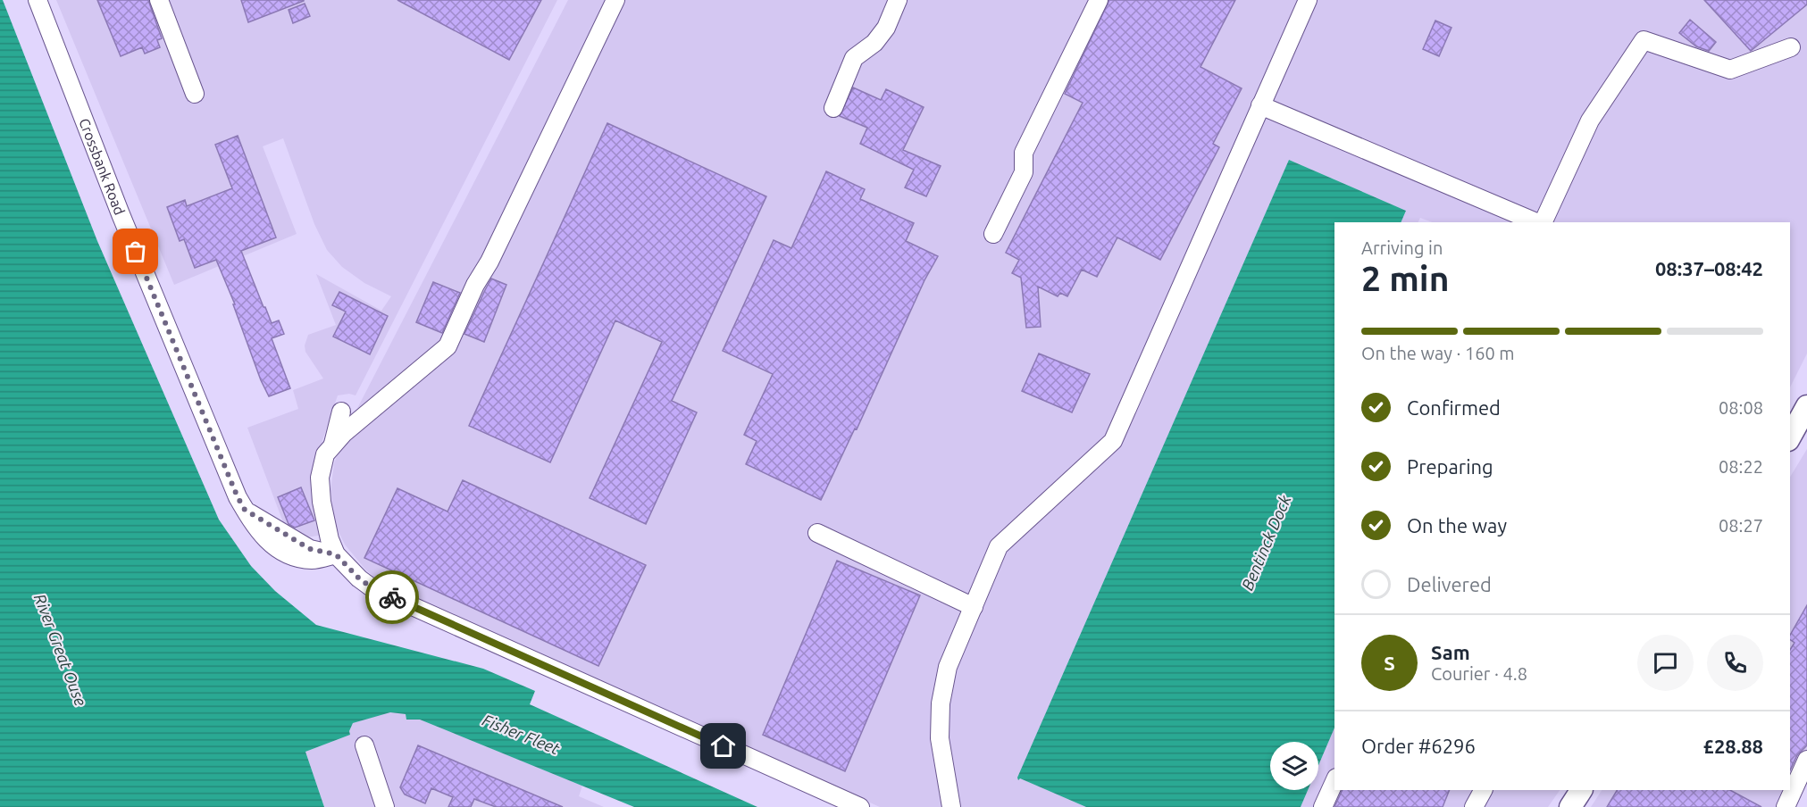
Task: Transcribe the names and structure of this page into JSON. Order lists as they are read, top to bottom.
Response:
{
  "streets": {
    "street": ["Crossbank Road"]
  },
  "water": ["Bentinck Dock", "River Great Ouse", "Fisher Fleet"],
  "page": {
    "heading": ["2 min", "Arriving in", "08:37–08:42"],
    "panel": [
      "Sam",
      "Courier · 4.8",
      "Order #6296",
      "£28.88"
    ],
    "bar": "On the way · 160 m",
    "list": [
      ["Confirmed", "08:08"],
      ["Preparing", "08:22"],
      ["On the way", "08:27"],
      "Delivered"
    ],
    "round": "S"
  }
}
